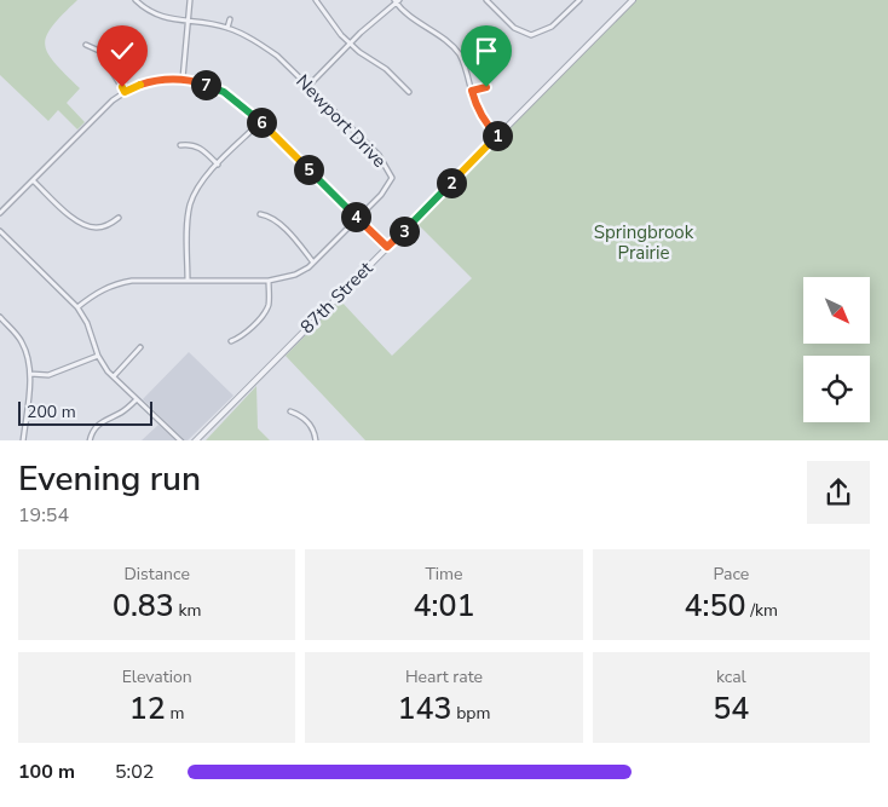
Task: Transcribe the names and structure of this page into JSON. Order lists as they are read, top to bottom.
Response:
{
  "streets": {
    "street": ["Newport Drive", "87th Street"]
  },
  "parks": ["Springbrook Prairie"],
  "scale_bar": "200 m",
  "north": "bottom right",
  "page": {
    "pins": [
      "7",
      "6",
      "1",
      "5",
      "2",
      "4",
      "3"
    ],
    "scale": "200 m",
    "heading": ["Evening run", "19:54"],
    "stats": [
      ["Distance", "0.83 km"],
      ["Time", "4:01"],
      ["Pace", "4:50 /km"],
      ["Elevation", "12 m"],
      ["Heart rate", "143 bpm"],
      ["kcal", "54"]
    ],
    "list": [
      {
        "name": "100 m",
        "note": "5:02"
      }
    ]
  }
}
